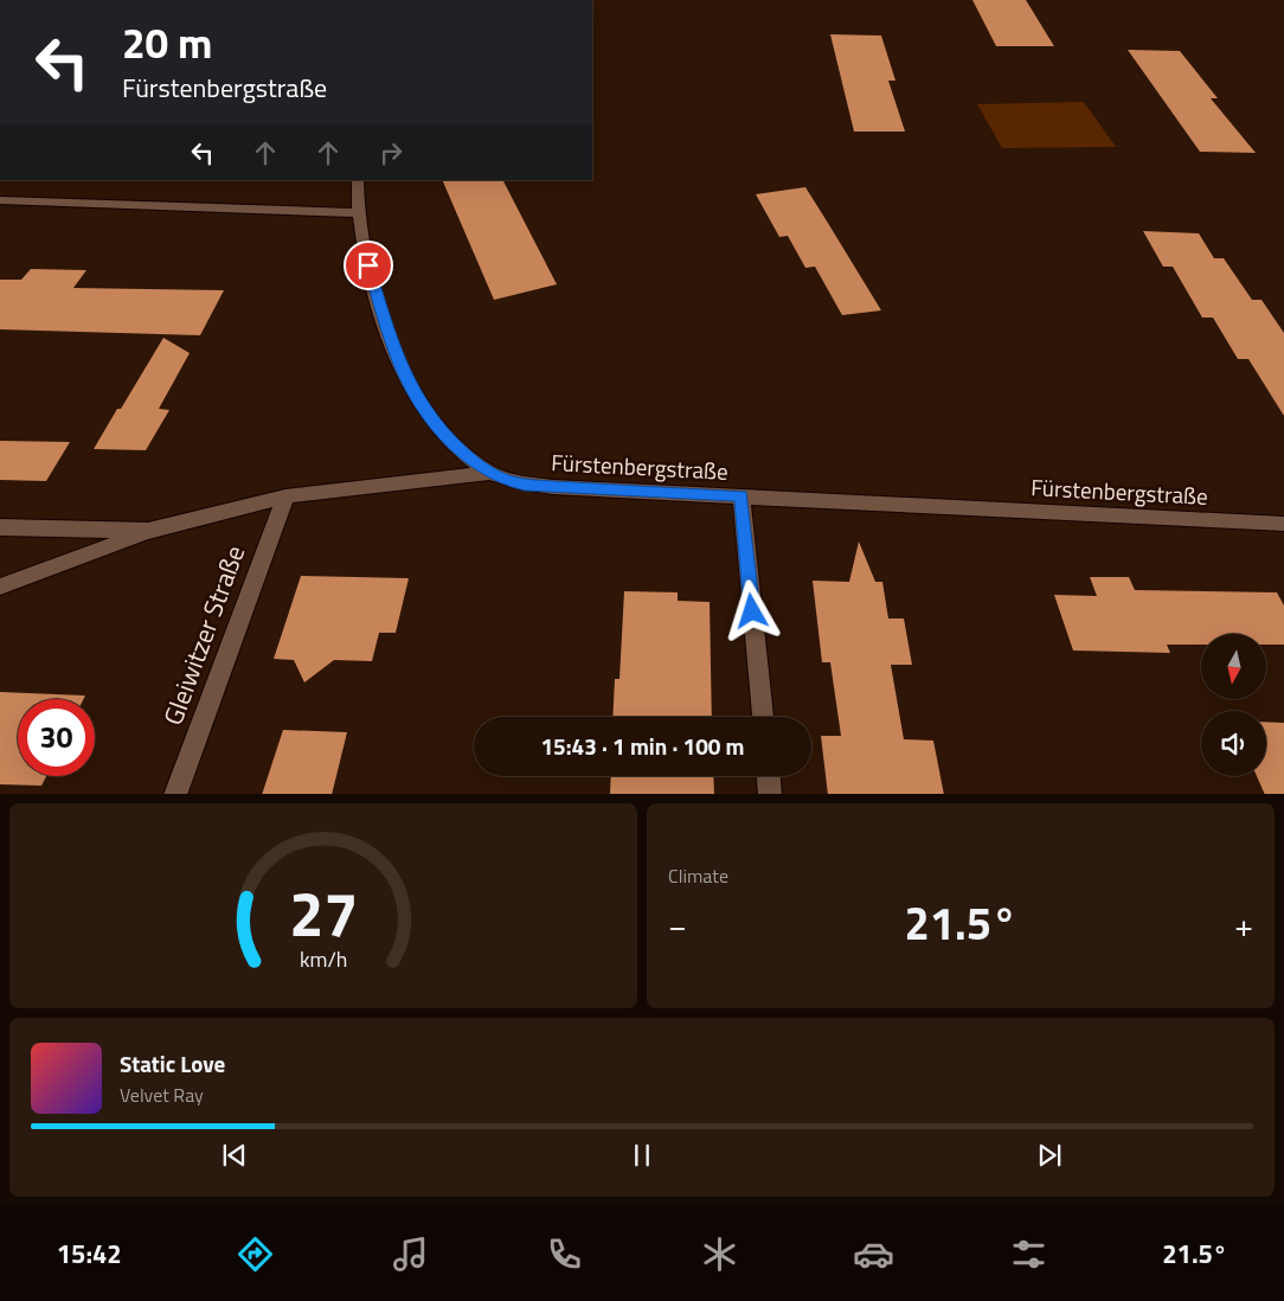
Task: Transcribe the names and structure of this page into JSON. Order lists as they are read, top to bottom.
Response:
{
  "streets": {
    "street": ["Fürstenbergstraße", "Gleiwitzer Straße"]
  },
  "crossings": [
    ["Fürstenbergstraße", "Gleiwitzer Straße"]
  ],
  "north": "bottom",
  "page": {
    "turn": ["20 m", "Fürstenbergstraße"],
    "limit": "30",
    "trip": "15:43 · 1 min · 100 m",
    "tile": "Climate",
    "heat": ["−", "21.5°", "+"],
    "song": ["Static Love", "Velvet Ray"],
    "tabs": ["15:42", "21.5°"],
    "gauge": ["27", "km/h"]
  }
}
